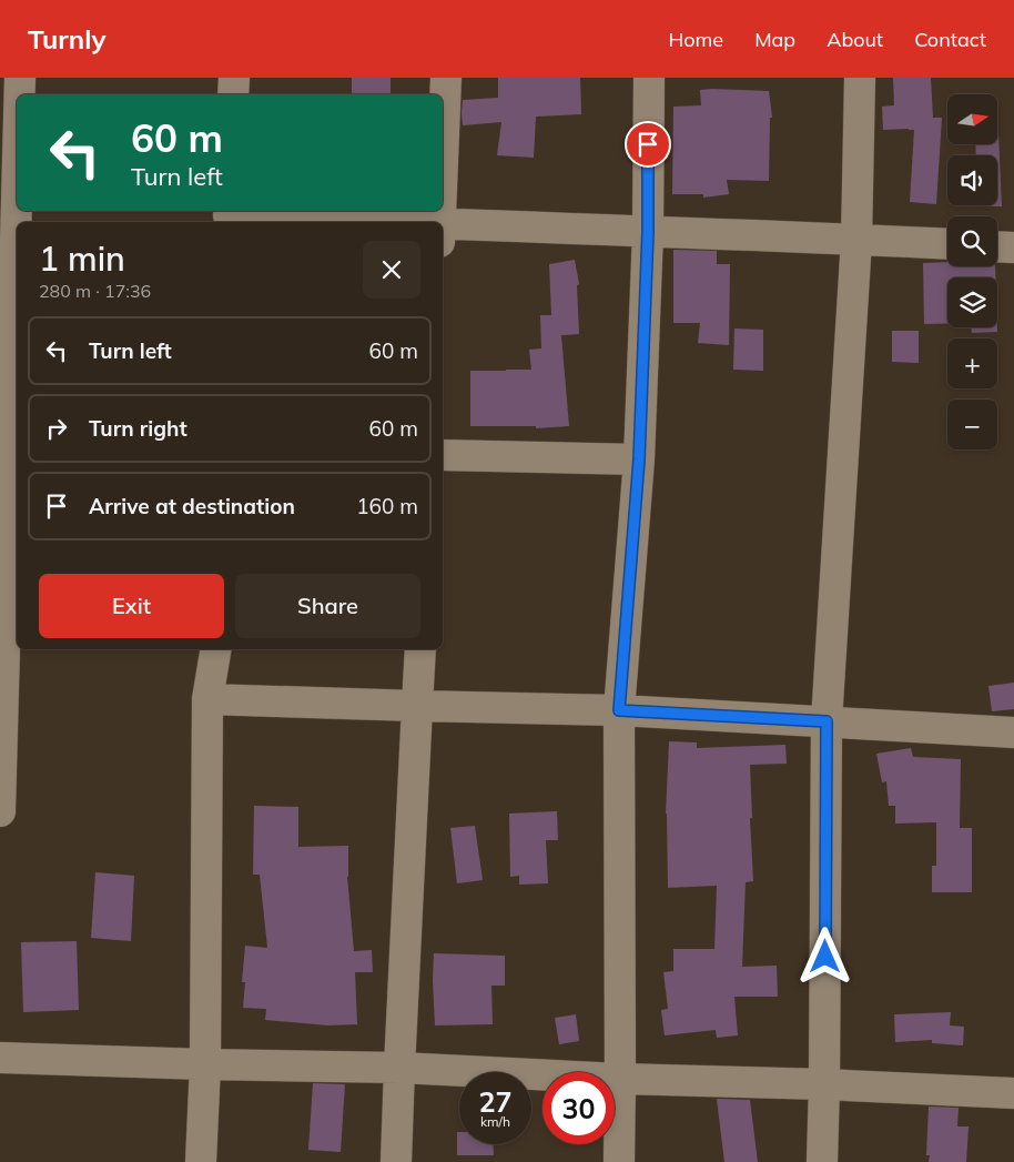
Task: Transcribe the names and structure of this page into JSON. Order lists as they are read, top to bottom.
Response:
{
  "north": "right",
  "page": {
    "header": "Turnly",
    "nav": [
      "Home",
      "Map",
      "About",
      "Contact"
    ],
    "map_buttons": ["+", "−"],
    "turn": ["60 m", "Turn left"],
    "heading": ["1 min", "280 m · 17:36"],
    "list": [
      {
        "name": "Turn left",
        "value": "60 m"
      },
      {
        "name": "Turn right",
        "value": "60 m"
      },
      {
        "name": "Arrive at destination",
        "value": "160 m"
      }
    ],
    "buttons": ["Exit", "Share"],
    "speed": "27 km/h",
    "limit": "30"
  }
}
